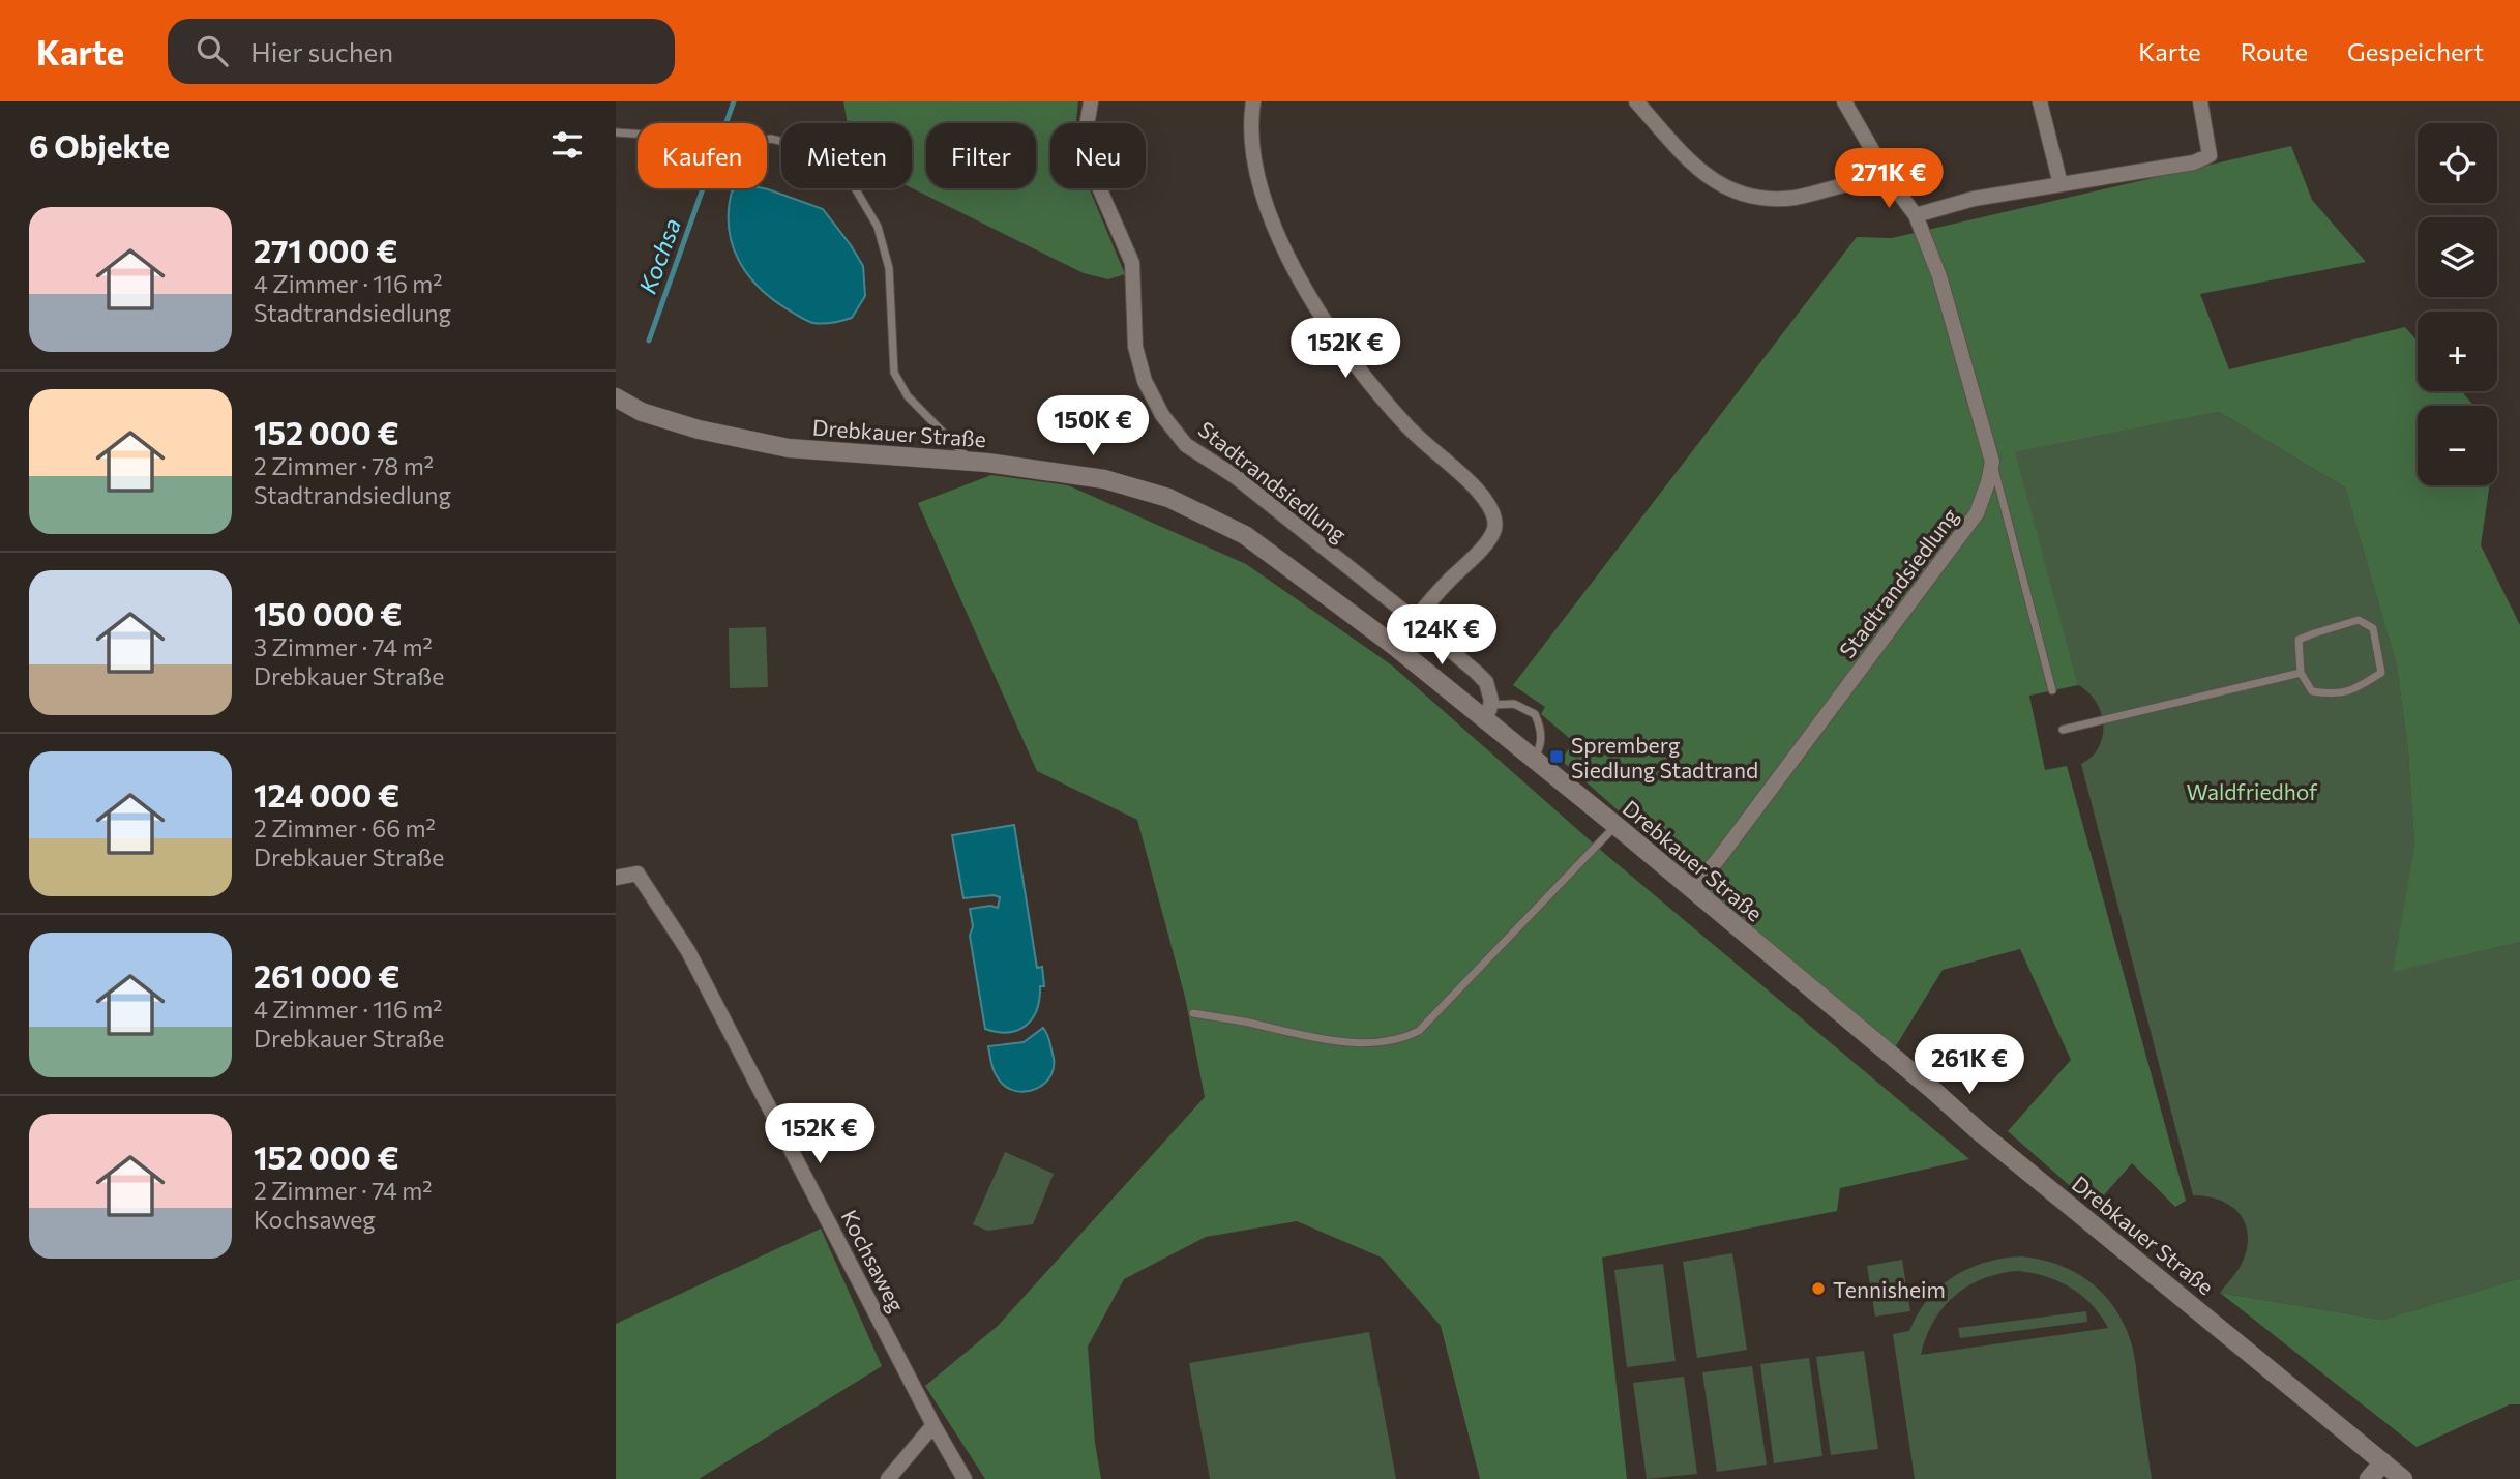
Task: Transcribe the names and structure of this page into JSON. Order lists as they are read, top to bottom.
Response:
{
  "streets": {
    "street": ["Drebkauer Straße", "Stadtrandsiedlung", "Kochsaweg"]
  },
  "crossings": [
    ["Drebkauer Straße", "Stadtrandsiedlung"]
  ],
  "water": ["Kochsa"],
  "parks": ["Waldfriedhof"],
  "places": {
    "transit": ["Spremberg Siedlung Stadtrand"],
    "other": ["Tennisheim"]
  },
  "page": {
    "header": "Karte",
    "search": "Hier suchen",
    "nav": ["Karte", "Route", "Gespeichert"],
    "heading": "6 Objekte",
    "map_buttons": ["+", "−"],
    "chip": [
      "Kaufen",
      "Mieten",
      "Filter",
      "Neu"
    ],
    "price": [
      "271K €",
      "152K €",
      "150K €",
      "124K €",
      "261K €",
      "152K €"
    ],
    "list": [
      {
        "name": "271 000 €",
        "note": "4 Zimmer · 116 m² · Stadtrandsiedlung"
      },
      {
        "name": "152 000 €",
        "note": "2 Zimmer · 78 m² · Stadtrandsiedlung"
      },
      {
        "name": "150 000 €",
        "note": "3 Zimmer · 74 m² · Drebkauer Straße"
      },
      {
        "name": "124 000 €",
        "note": "2 Zimmer · 66 m² · Drebkauer Straße"
      },
      {
        "name": "261 000 €",
        "note": "4 Zimmer · 116 m² · Drebkauer Straße"
      },
      {
        "name": "152 000 €",
        "note": "2 Zimmer · 74 m² · Kochsaweg"
      }
    ]
  }
}
